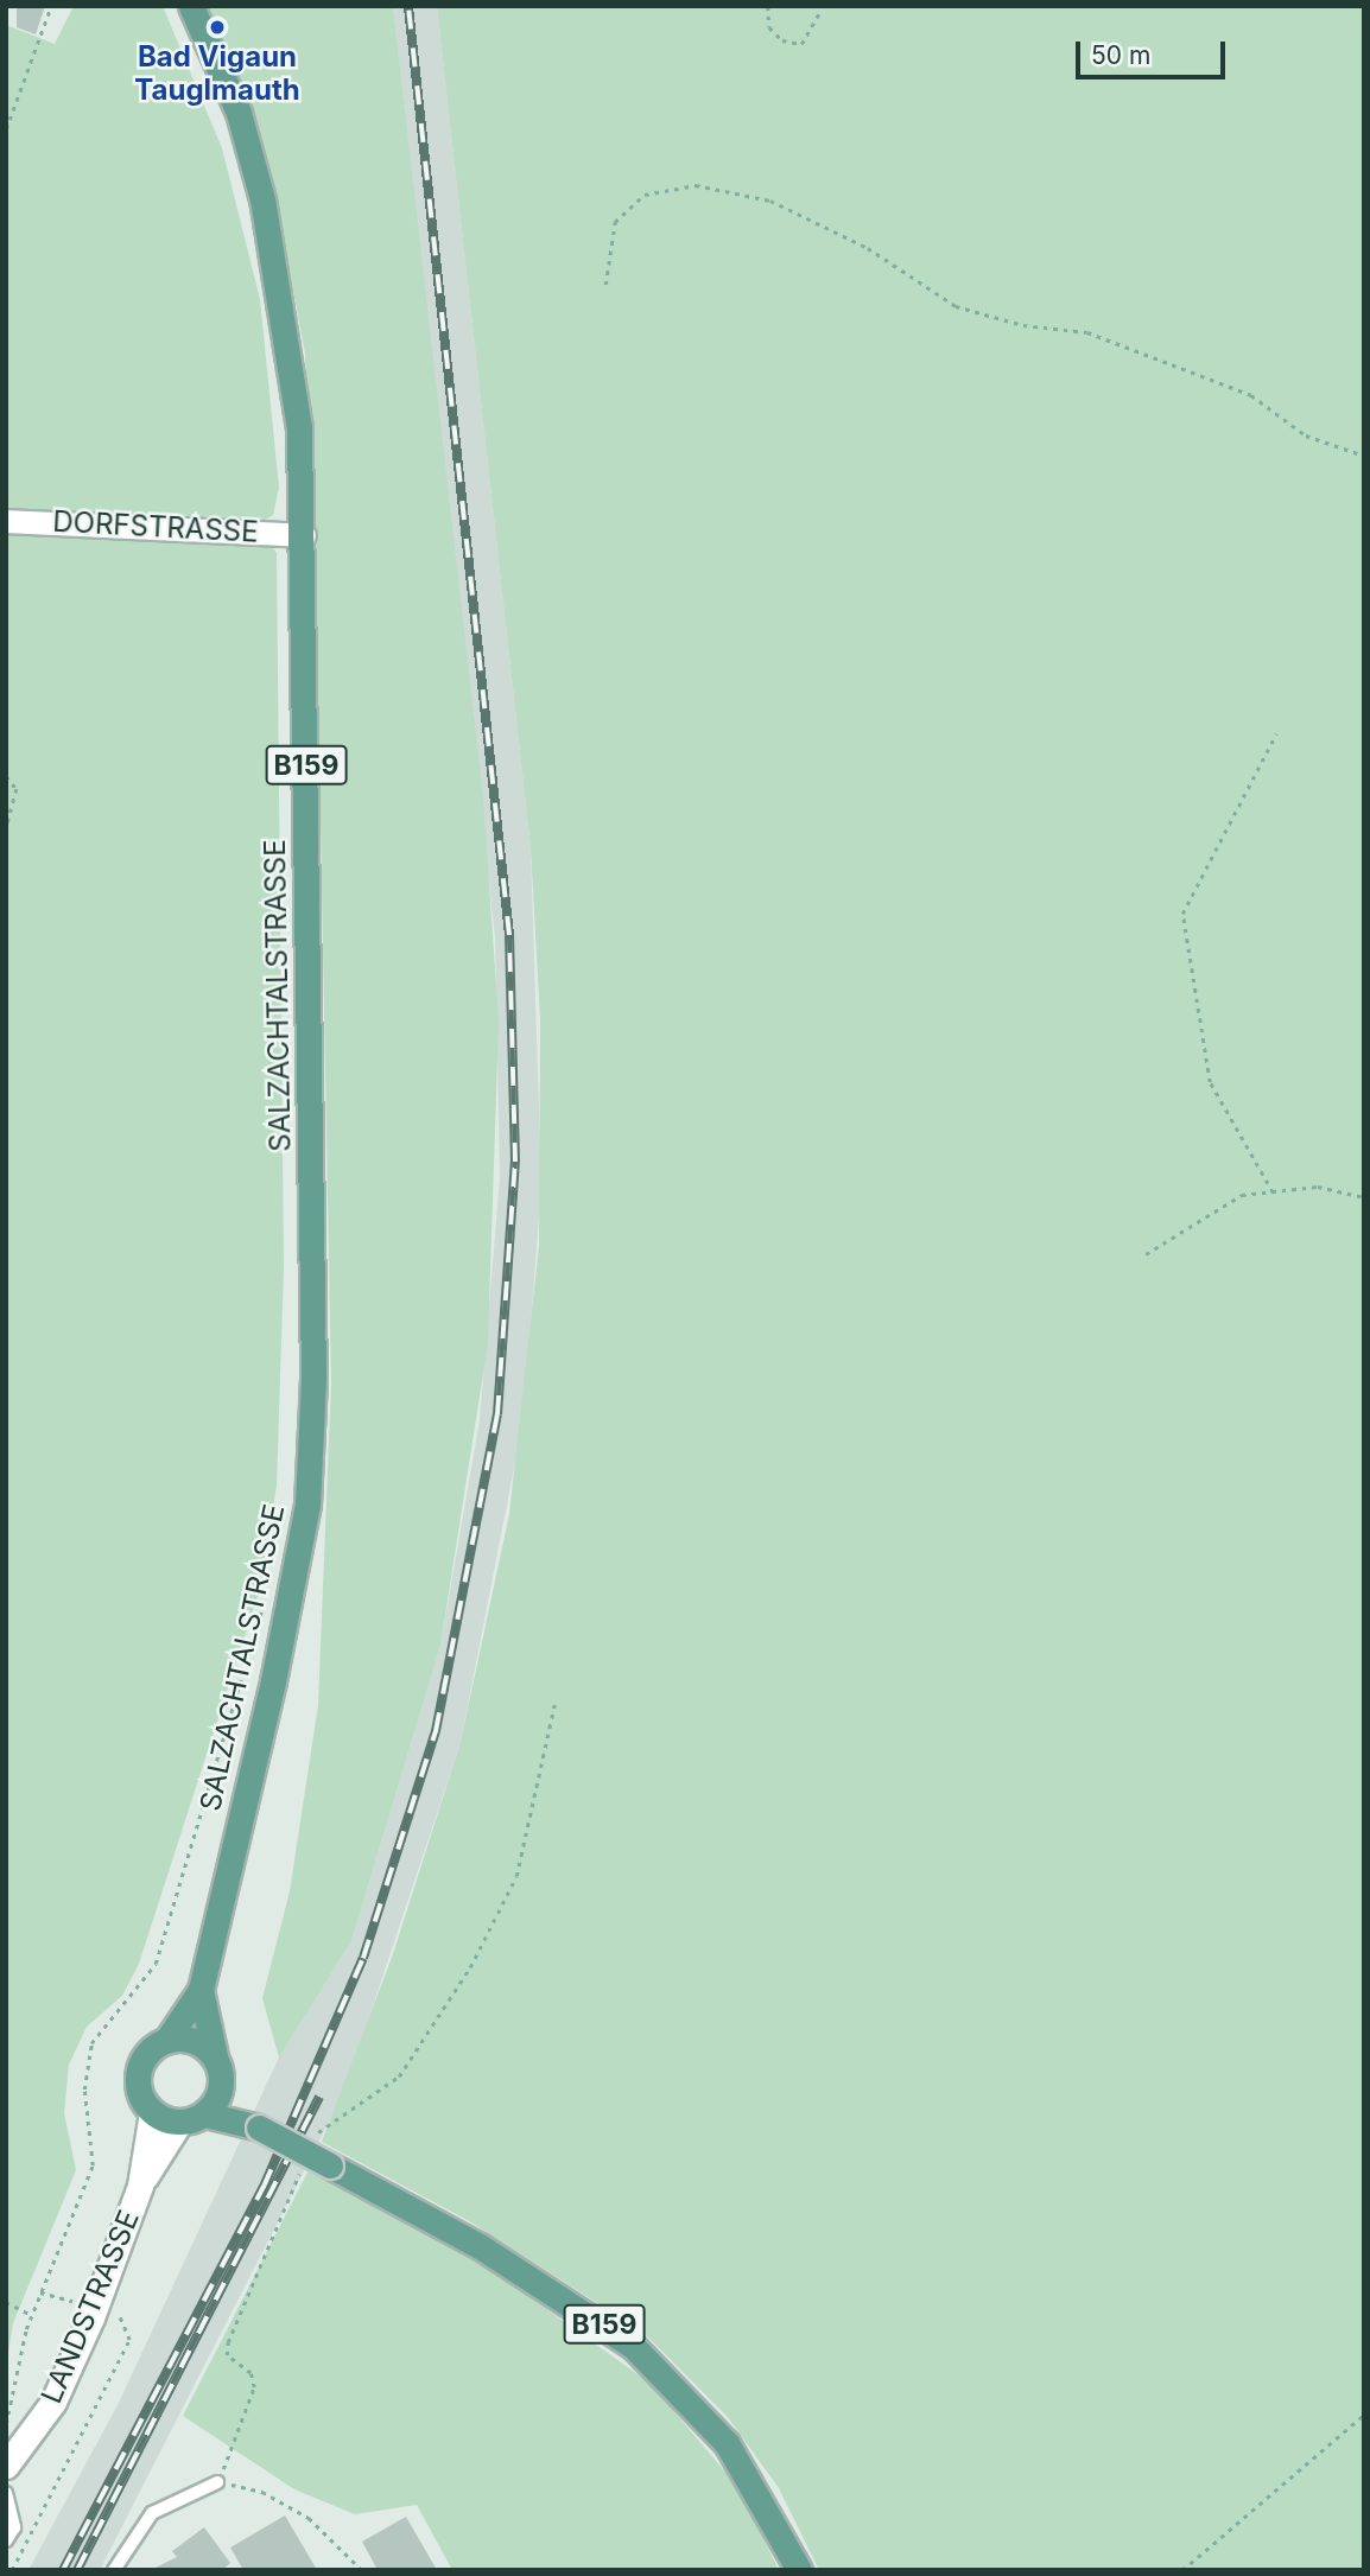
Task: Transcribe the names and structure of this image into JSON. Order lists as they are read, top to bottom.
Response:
{
  "streets": {
    "main road": ["B159", "SALZACHTALSTRASSE"],
    "street": ["DORFSTRASSE", "LANDSTRASSE"]
  },
  "crossings": [
    ["DORFSTRASSE", "SALZACHTALSTRASSE"],
    ["B159", "SALZACHTALSTRASSE"],
    ["B159", "LANDSTRASSE"],
    ["SALZACHTALSTRASSE", "LANDSTRASSE"]
  ],
  "places": ["Bad Vigaun Tauglmauth"],
  "scale_bar": "50 m"
}
